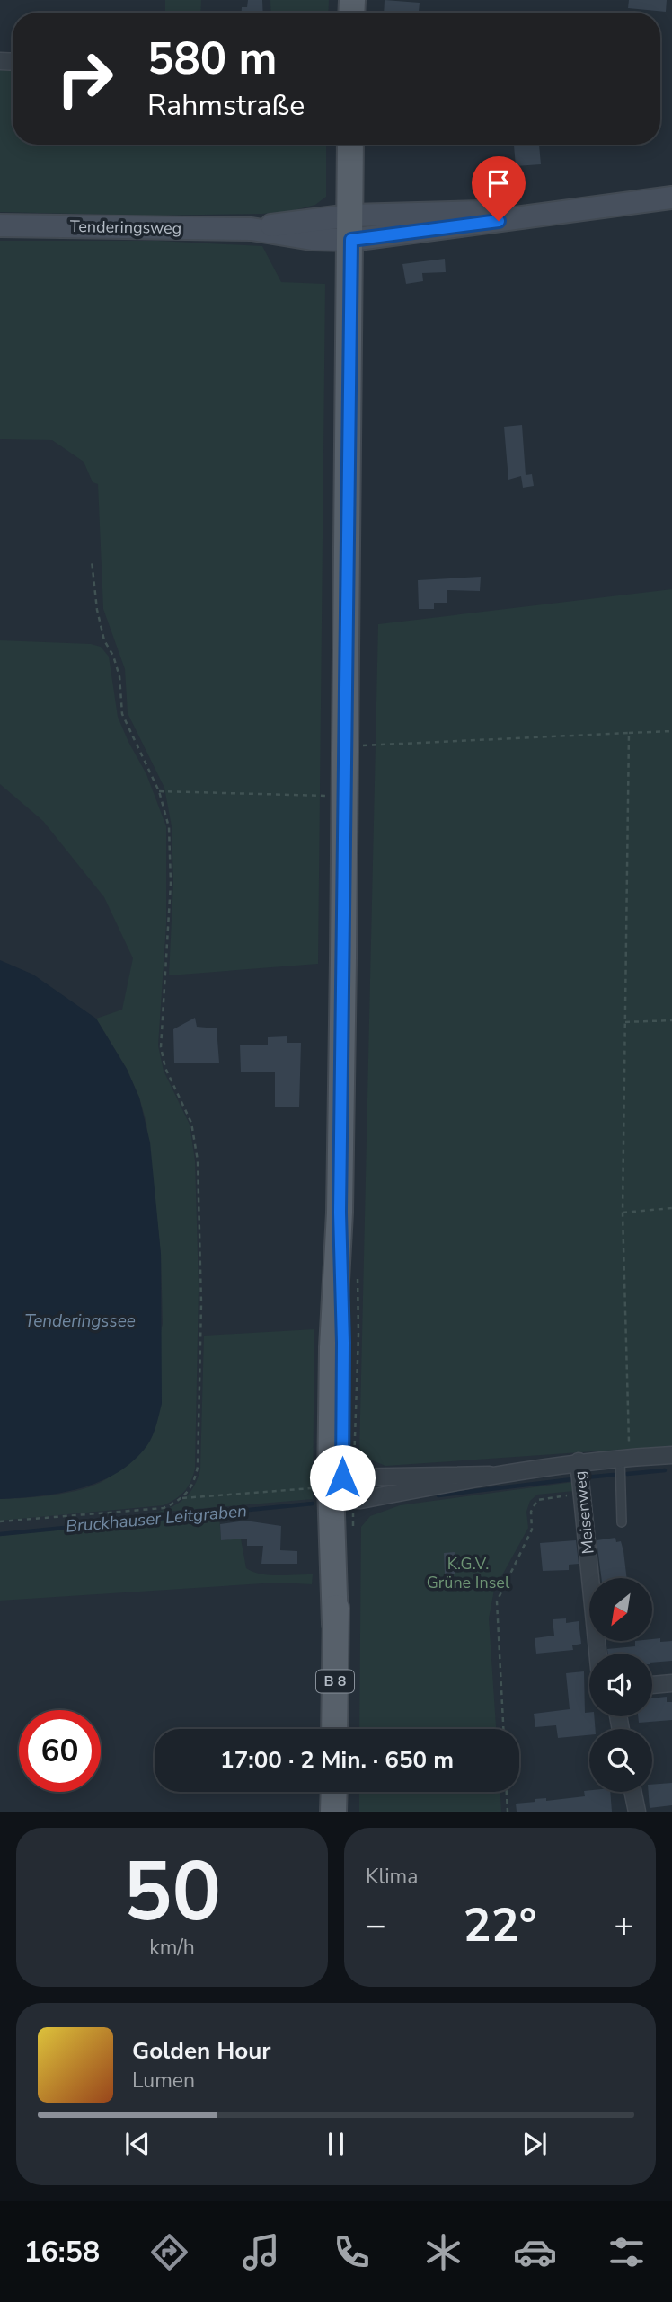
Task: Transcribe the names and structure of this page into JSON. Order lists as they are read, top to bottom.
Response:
{
  "streets": {
    "main road": ["B 8"],
    "street": ["Tenderingsweg", "Meisenweg"]
  },
  "crossings": [
    ["Tenderingsweg", "B 8"]
  ],
  "water": ["Tenderingssee", "Bruckhauser Leitgraben"],
  "parks": ["K.G.V. Grüne Insel"],
  "north": "bottom left",
  "page": {
    "turn": ["580 m", "Rahmstraße"],
    "limit": "60",
    "trip": "17:00 · 2 Min. · 650 m",
    "tile": [
      ["50", "km/h"],
      "Klima"
    ],
    "heat": ["−", "22°", "+"],
    "song": ["Golden Hour", "Lumen"],
    "tabs": "16:58"
  }
}
